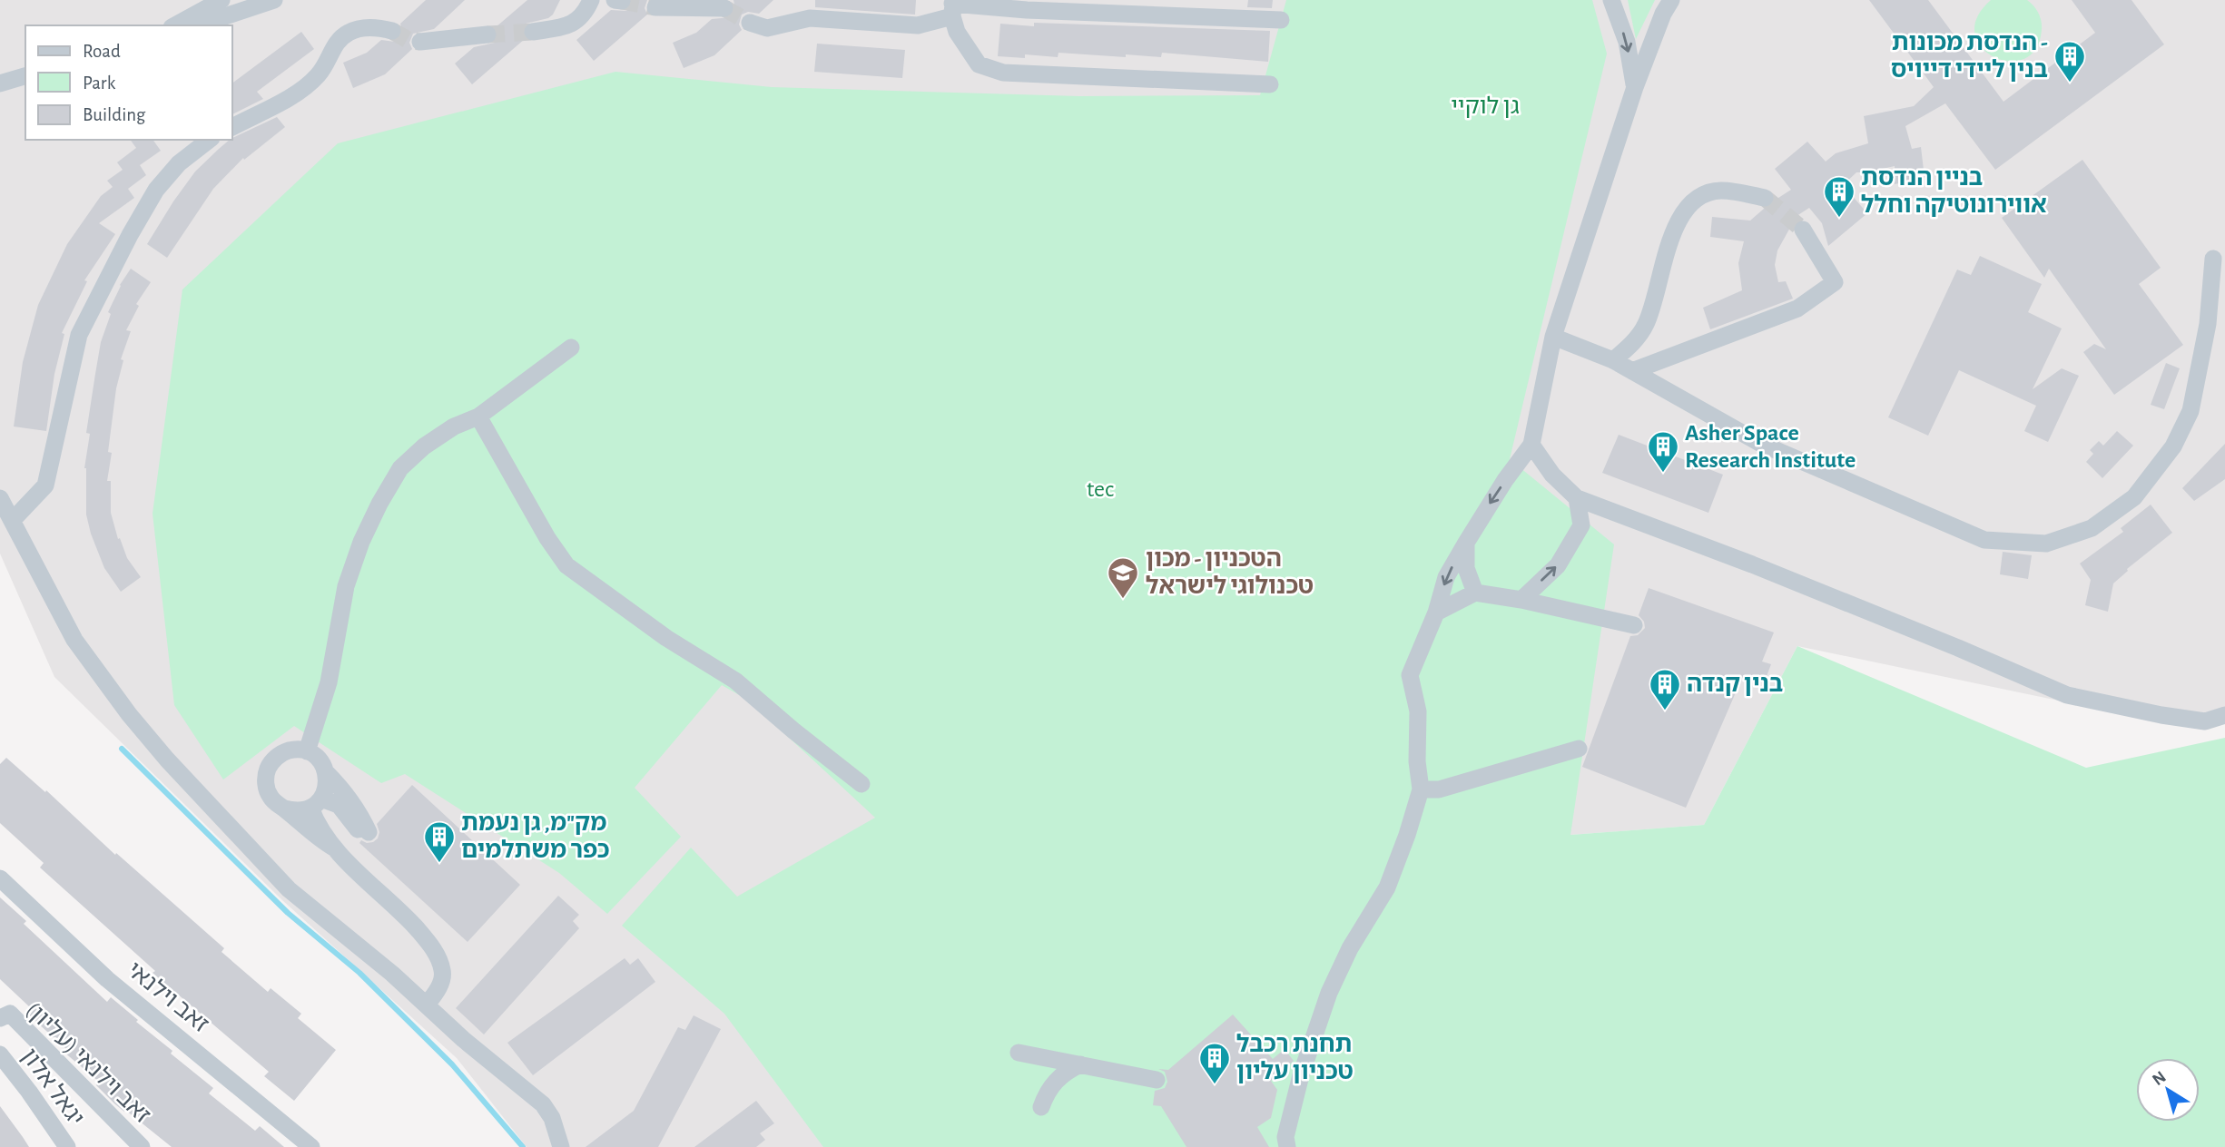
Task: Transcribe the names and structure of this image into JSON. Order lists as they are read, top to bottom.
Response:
{
  "streets": {
    "street": ["זאב וילנאי", "זאב וילנאי (עליון)", "יגאל אלון"]
  },
  "parks": ["גן לוקיי", "tec"],
  "places": {
    "building": [
      "הנדסת מכונות - בנין ליידי דייויס",
      "בניין הנדסת אווירונוטיקה וחלל",
      "Asher Space Research Institute",
      "בנין קנדה",
      "מק\"מ, גן נעמת כפר משתלמים",
      "תחנת רכבל טכניון עליון"
    ],
    "school or university": ["הטכניון - מכון טכנולוגי לישראל"]
  },
  "legend": ["Road", "Park", "Building"],
  "north": "top left"
}
